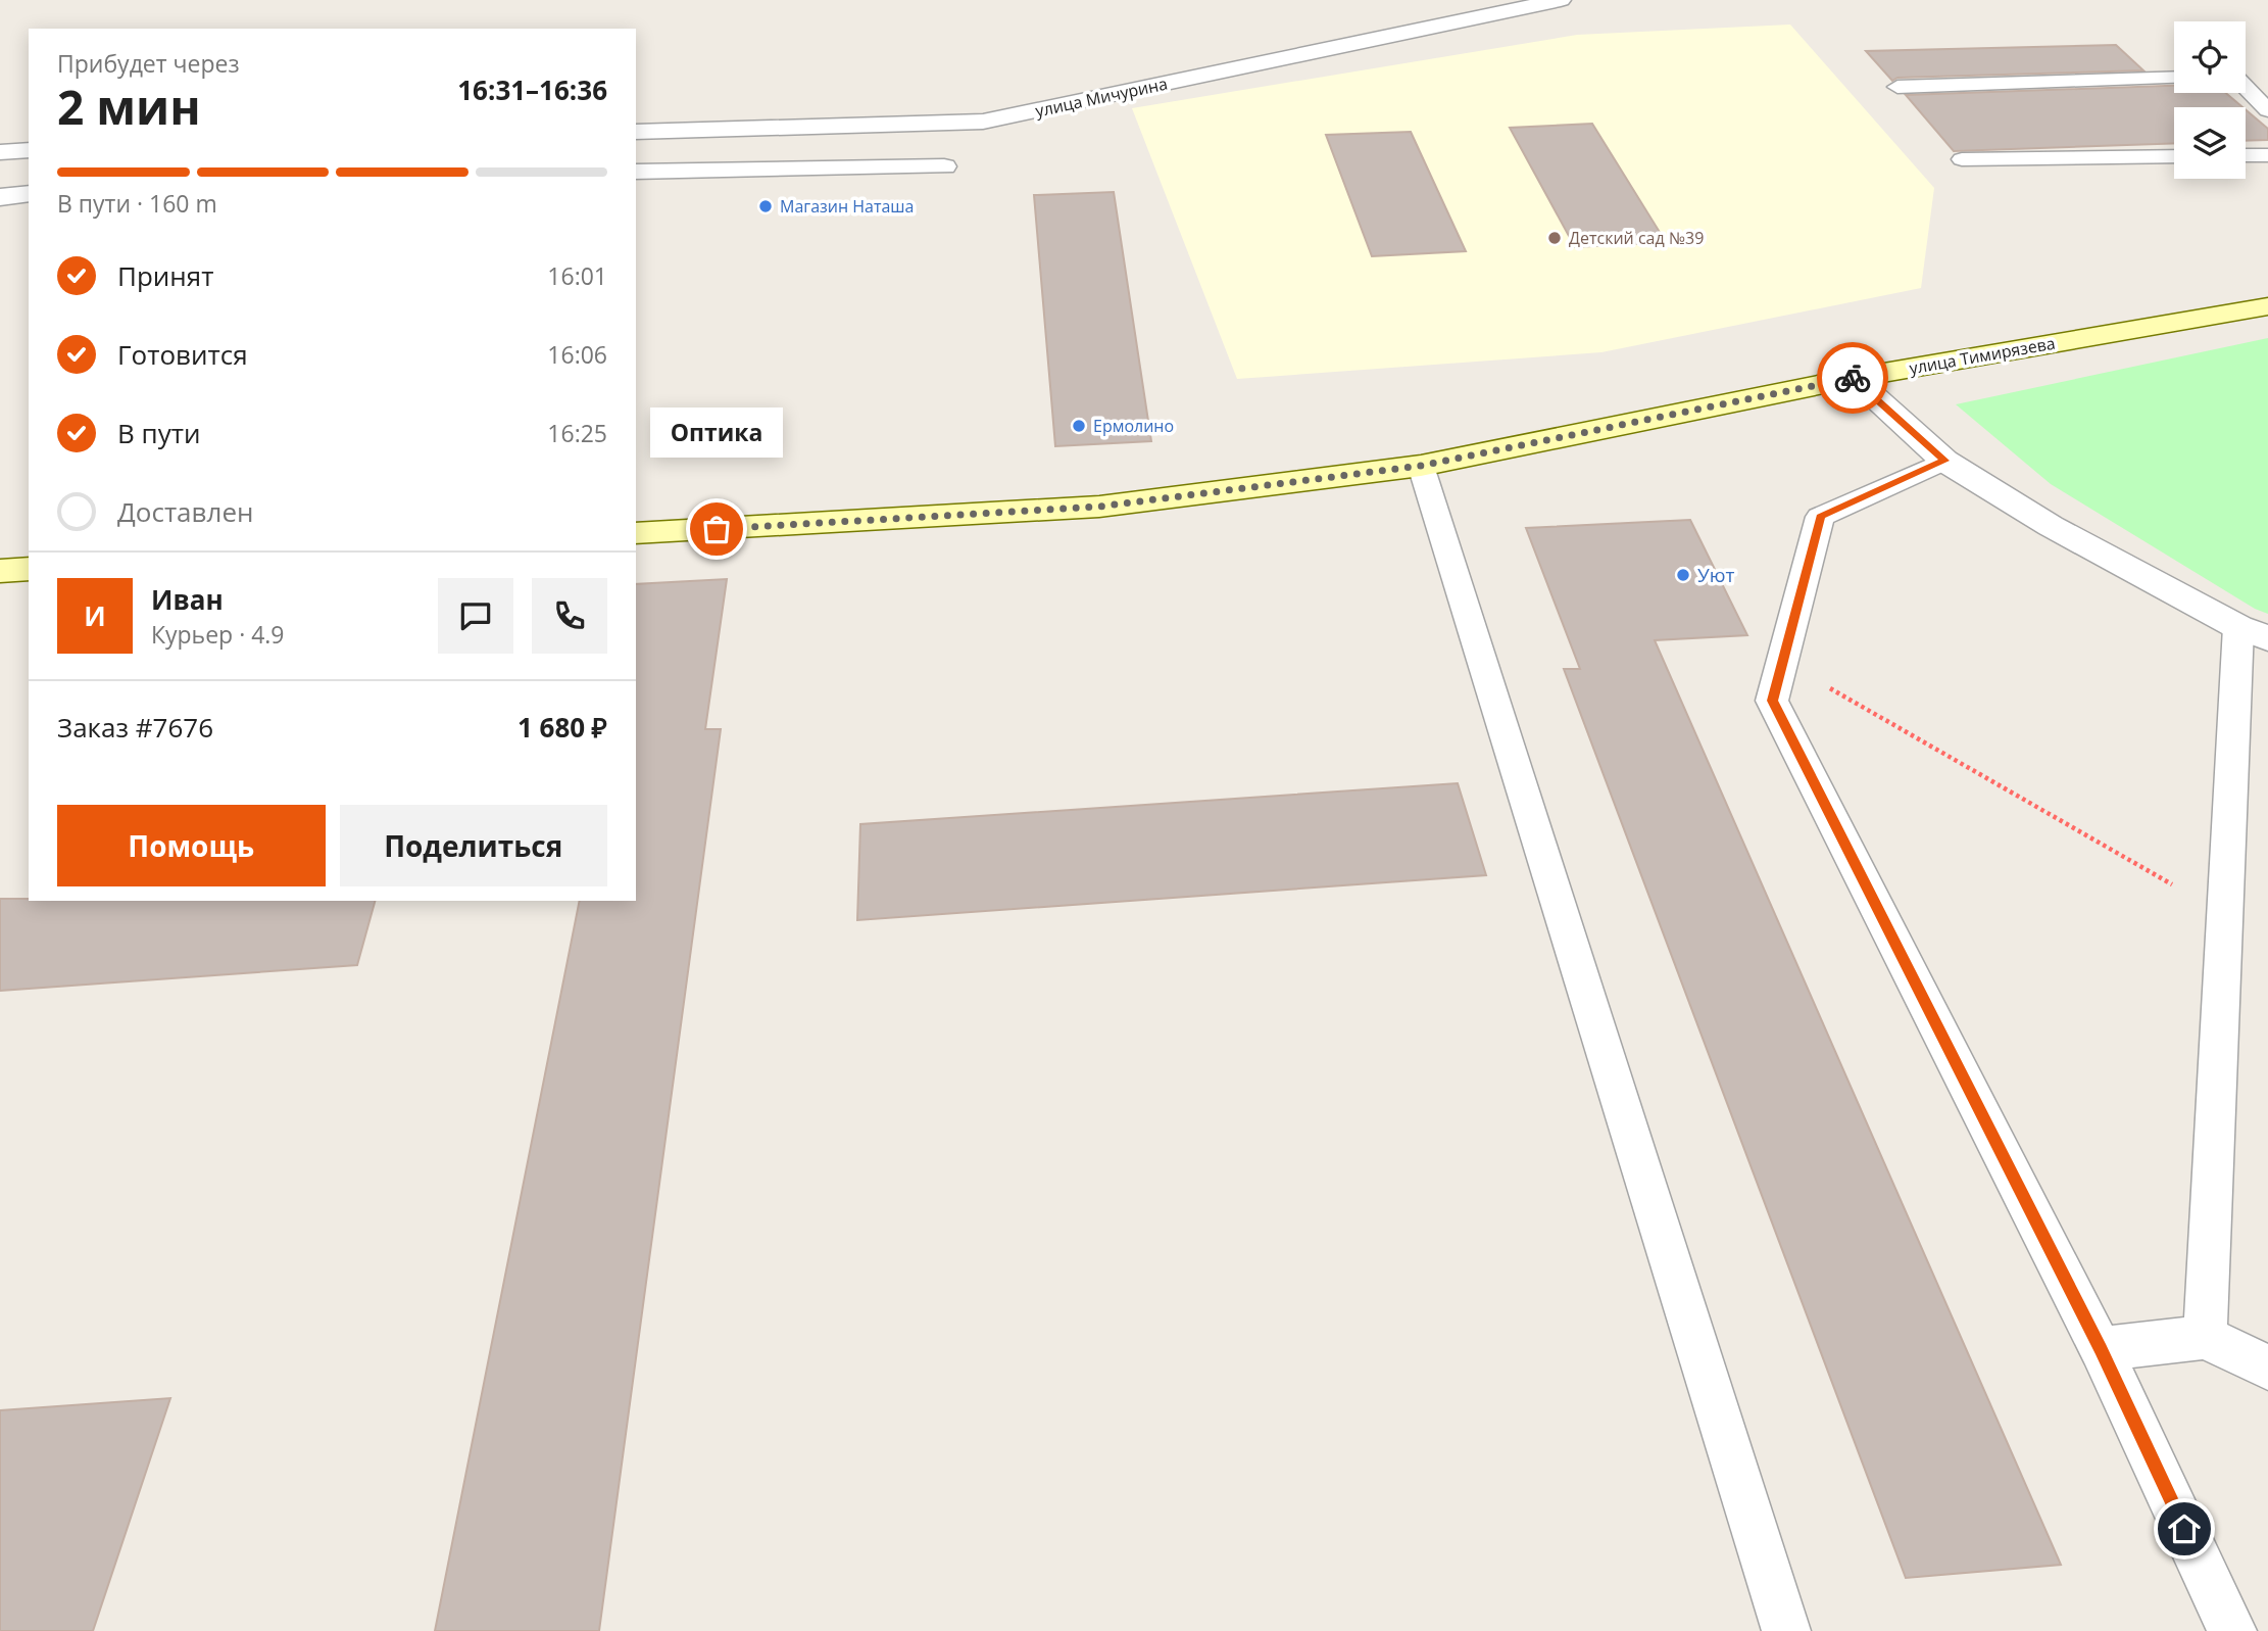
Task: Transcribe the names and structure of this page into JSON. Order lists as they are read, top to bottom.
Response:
{
  "streets": {
    "street": ["улица Мичурина", "улица Тимирязева"]
  },
  "places": [
    "Магазин Наташа",
    "Детский сад №39",
    "Ермолино",
    "Оптика",
    "Уют"
  ],
  "page": {
    "heading": ["2 мин", "Прибудет через", "16:31–16:36"],
    "panel": [
      "Иван",
      "Курьер · 4.9",
      "Заказ #7676",
      "1 680 ₽"
    ],
    "bar": "В пути · 160 m",
    "list": [
      ["Принят", "16:01"],
      ["Готовится", "16:06"],
      ["В пути", "16:25"],
      "Доставлен"
    ],
    "bubble": "Оптика",
    "round": "И",
    "buttons": ["Помощь", "Поделиться"]
  }
}
